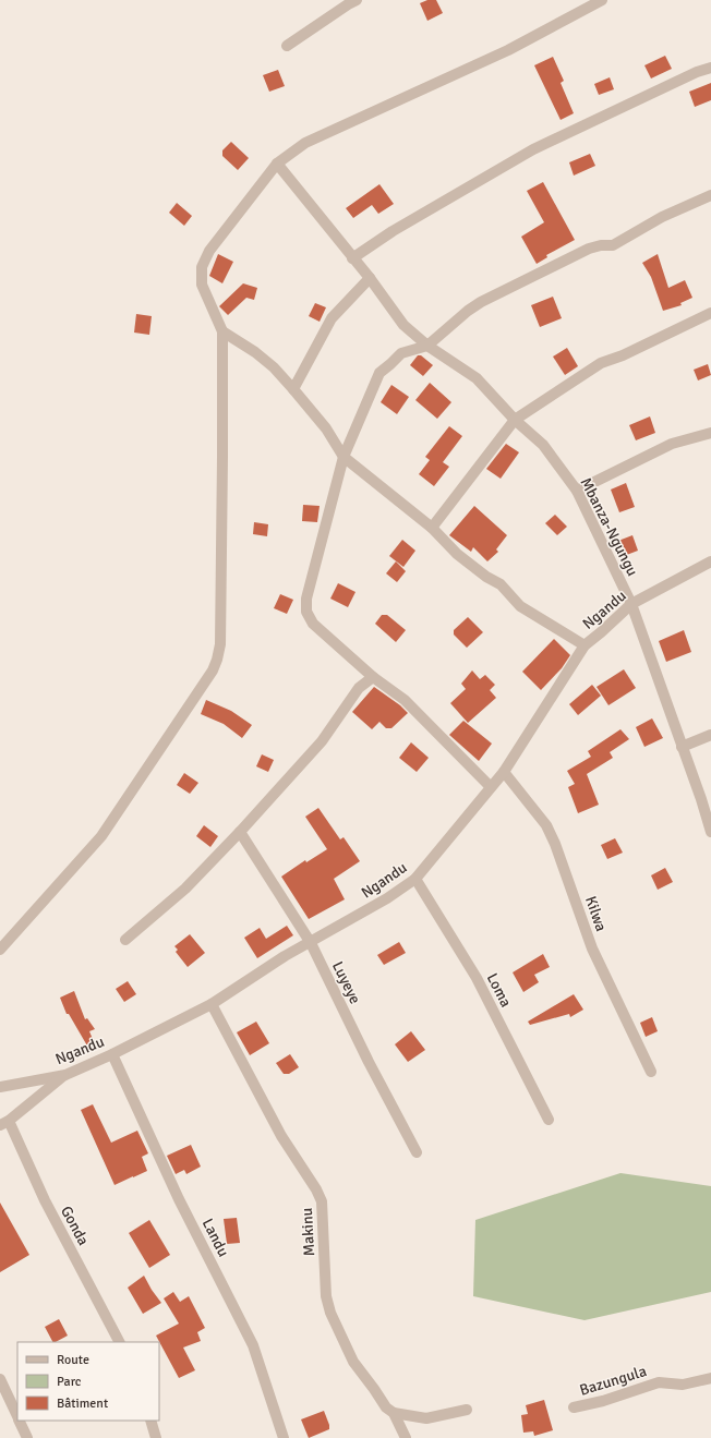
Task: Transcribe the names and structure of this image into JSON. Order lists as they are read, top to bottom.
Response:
{
  "streets": {
    "street": [
      "Mbanza-Ngungu",
      "Ngandu",
      "Kilwa",
      "Luyeye",
      "Loma",
      "Gonda",
      "Makinu",
      "Landu",
      "Bazungula"
    ]
  },
  "crossings": [
    ["Mbanza-Ngungu", "Ngandu"],
    ["Ngandu", "Kilwa"],
    ["Ngandu", "Luyeye"],
    ["Ngandu", "Loma"],
    ["Ngandu", "Makinu"],
    ["Ngandu", "Landu"]
  ],
  "legend": ["Route", "Parc", "Bâtiment"]
}
